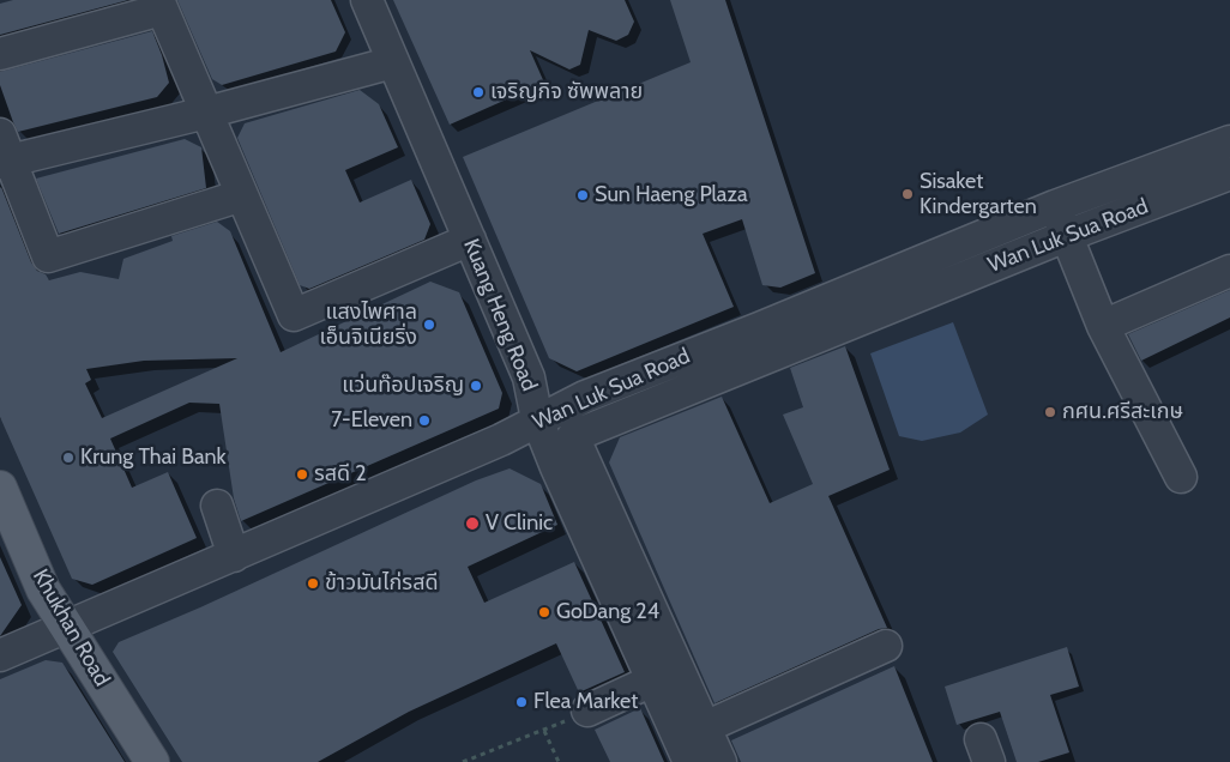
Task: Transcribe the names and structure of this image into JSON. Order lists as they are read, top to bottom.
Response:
{
  "streets": {
    "main road": ["Khukhan Road"],
    "street": ["Wan Luk Sua Road", "Kuang Heng Road"]
  },
  "crossings": [
    ["Wan Luk Sua Road", "Kuang Heng Road"],
    ["Wan Luk Sua Road", "Khukhan Road"]
  ],
  "places": [
    "เจริญกิจ ซัพพลาย",
    "Sisaket Kindergarten",
    "Sun Haeng Plaza",
    "แสงไพศาล เอ็นจิเนียริ่ง",
    "แว่นท๊อปเจริญ",
    "กศน.ศรีสะเกษ",
    "7-Eleven",
    "Krung Thai Bank",
    "รสดี 2",
    "V Clinic",
    "ข้าวมันไก่รสดี",
    "GoDang 24",
    "Flea Market"
  ]
}
